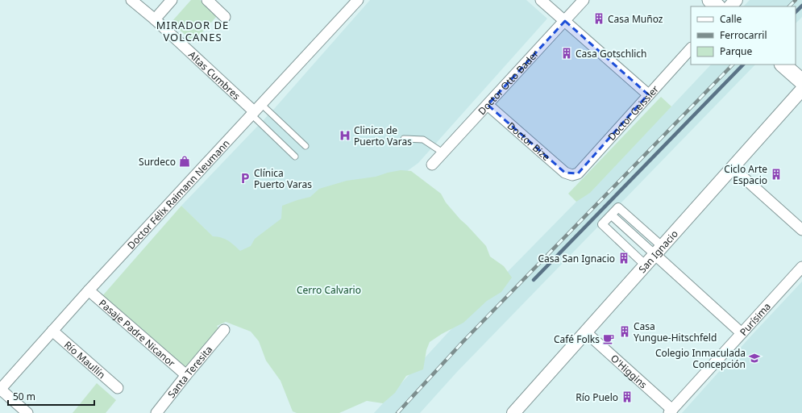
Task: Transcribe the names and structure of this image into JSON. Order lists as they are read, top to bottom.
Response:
{
  "streets": {
    "street": [
      "Altas Cumbres",
      "Doctor Otto Bader",
      "Doctor Geissler",
      "Doctor Bize",
      "Doctor Félix Raimann Neumann",
      "San Ignacio",
      "Purísima",
      "Pasaje Padre Nicanor",
      "Río Maullín",
      "Santa Teresita",
      "O'Higgins"
    ]
  },
  "crossings": [
    ["Altas Cumbres", "Doctor Félix Raimann Neumann"],
    ["Doctor Otto Bader", "Doctor Bize"],
    ["Doctor Geissler", "Doctor Bize"],
    ["Doctor Félix Raimann Neumann", "Pasaje Padre Nicanor"],
    ["Doctor Félix Raimann Neumann", "Río Maullín"],
    ["San Ignacio", "O'Higgins"],
    ["Purísima", "O'Higgins"],
    ["Pasaje Padre Nicanor", "Santa Teresita"]
  ],
  "districts": ["MIRADOR DE VOLCANES"],
  "parks": ["Cerro Calvario"],
  "places": {
    "building": [
      "Casa Muñoz",
      "Casa Gotschlich",
      "Ciclo Arte Espacio",
      "Casa San Ignacio",
      "Casa Yungue-Hitschfeld",
      "Río Puelo"
    ],
    "hospital": ["Clinica de Puerto Varas"],
    "shop": ["Surdeco"],
    "parking": ["Clínica Puerto Varas"],
    "cafe": ["Café Folks"],
    "school or university": ["Colegio Inmaculada Concepción"]
  },
  "legend": ["Calle", "Ferrocarril", "Parque"],
  "scale_bar": "50 m"
}
